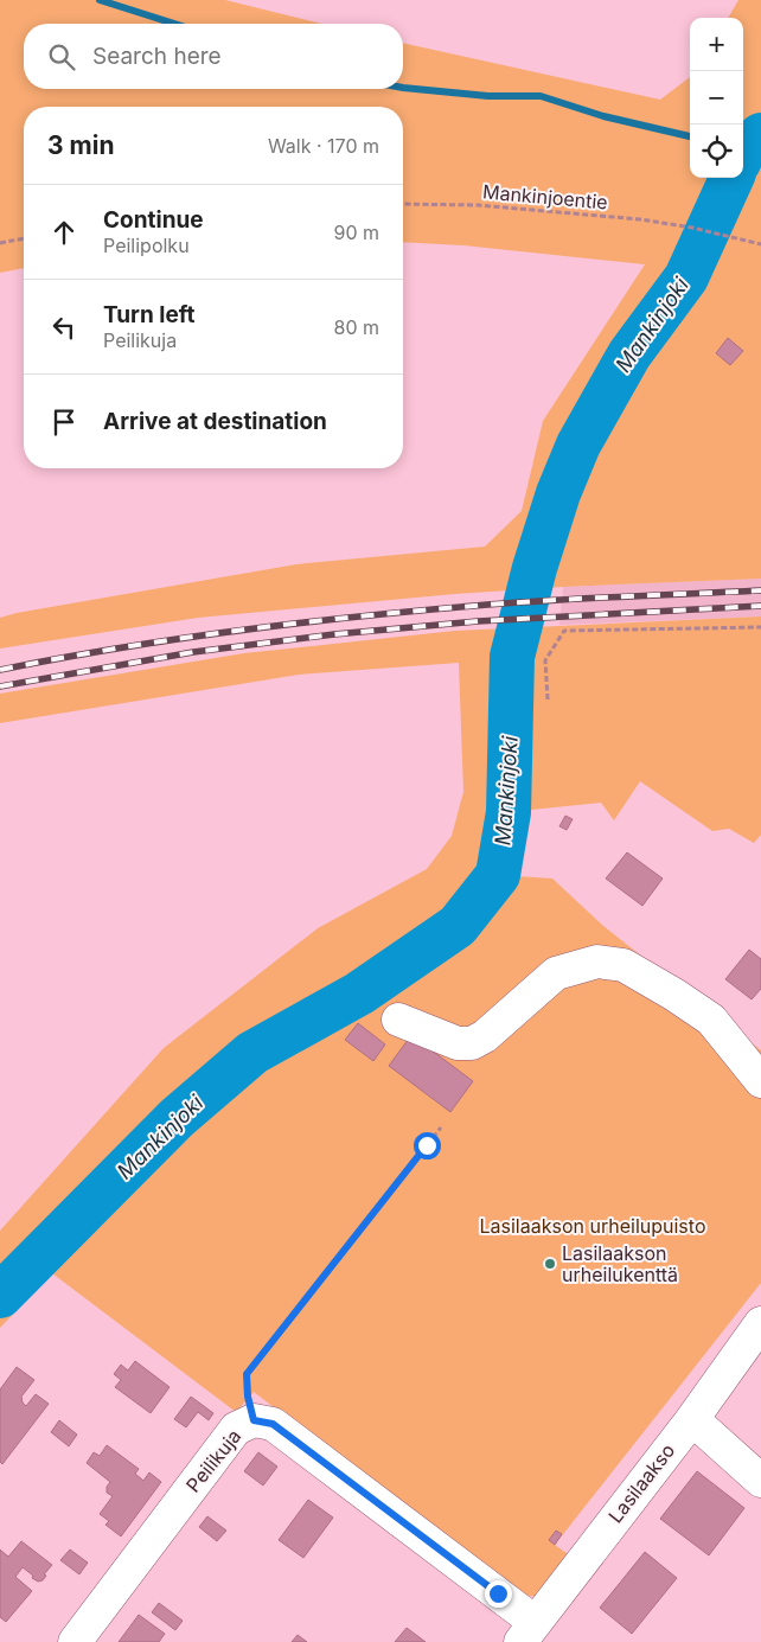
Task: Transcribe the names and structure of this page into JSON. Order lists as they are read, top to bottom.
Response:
{
  "streets": {
    "street": ["Peilikuja", "Lasilaakso"],
    "path": ["Mankinjoentie"]
  },
  "crossings": [
    ["Peilikuja", "Lasilaakso"]
  ],
  "water": ["Mankinjoki"],
  "parks": ["Lasilaakson urheilupuisto"],
  "places": ["Lasilaakson urheilukenttä"],
  "page": {
    "map_buttons": ["+", "−"],
    "search": "Search here",
    "heading": ["3 min", "Walk · 170 m"],
    "list": [
      ["Continue", "Peilipolku", "90 m"],
      ["Turn left", "Peilikuja", "80 m"],
      "Arrive at destination"
    ]
  }
}
